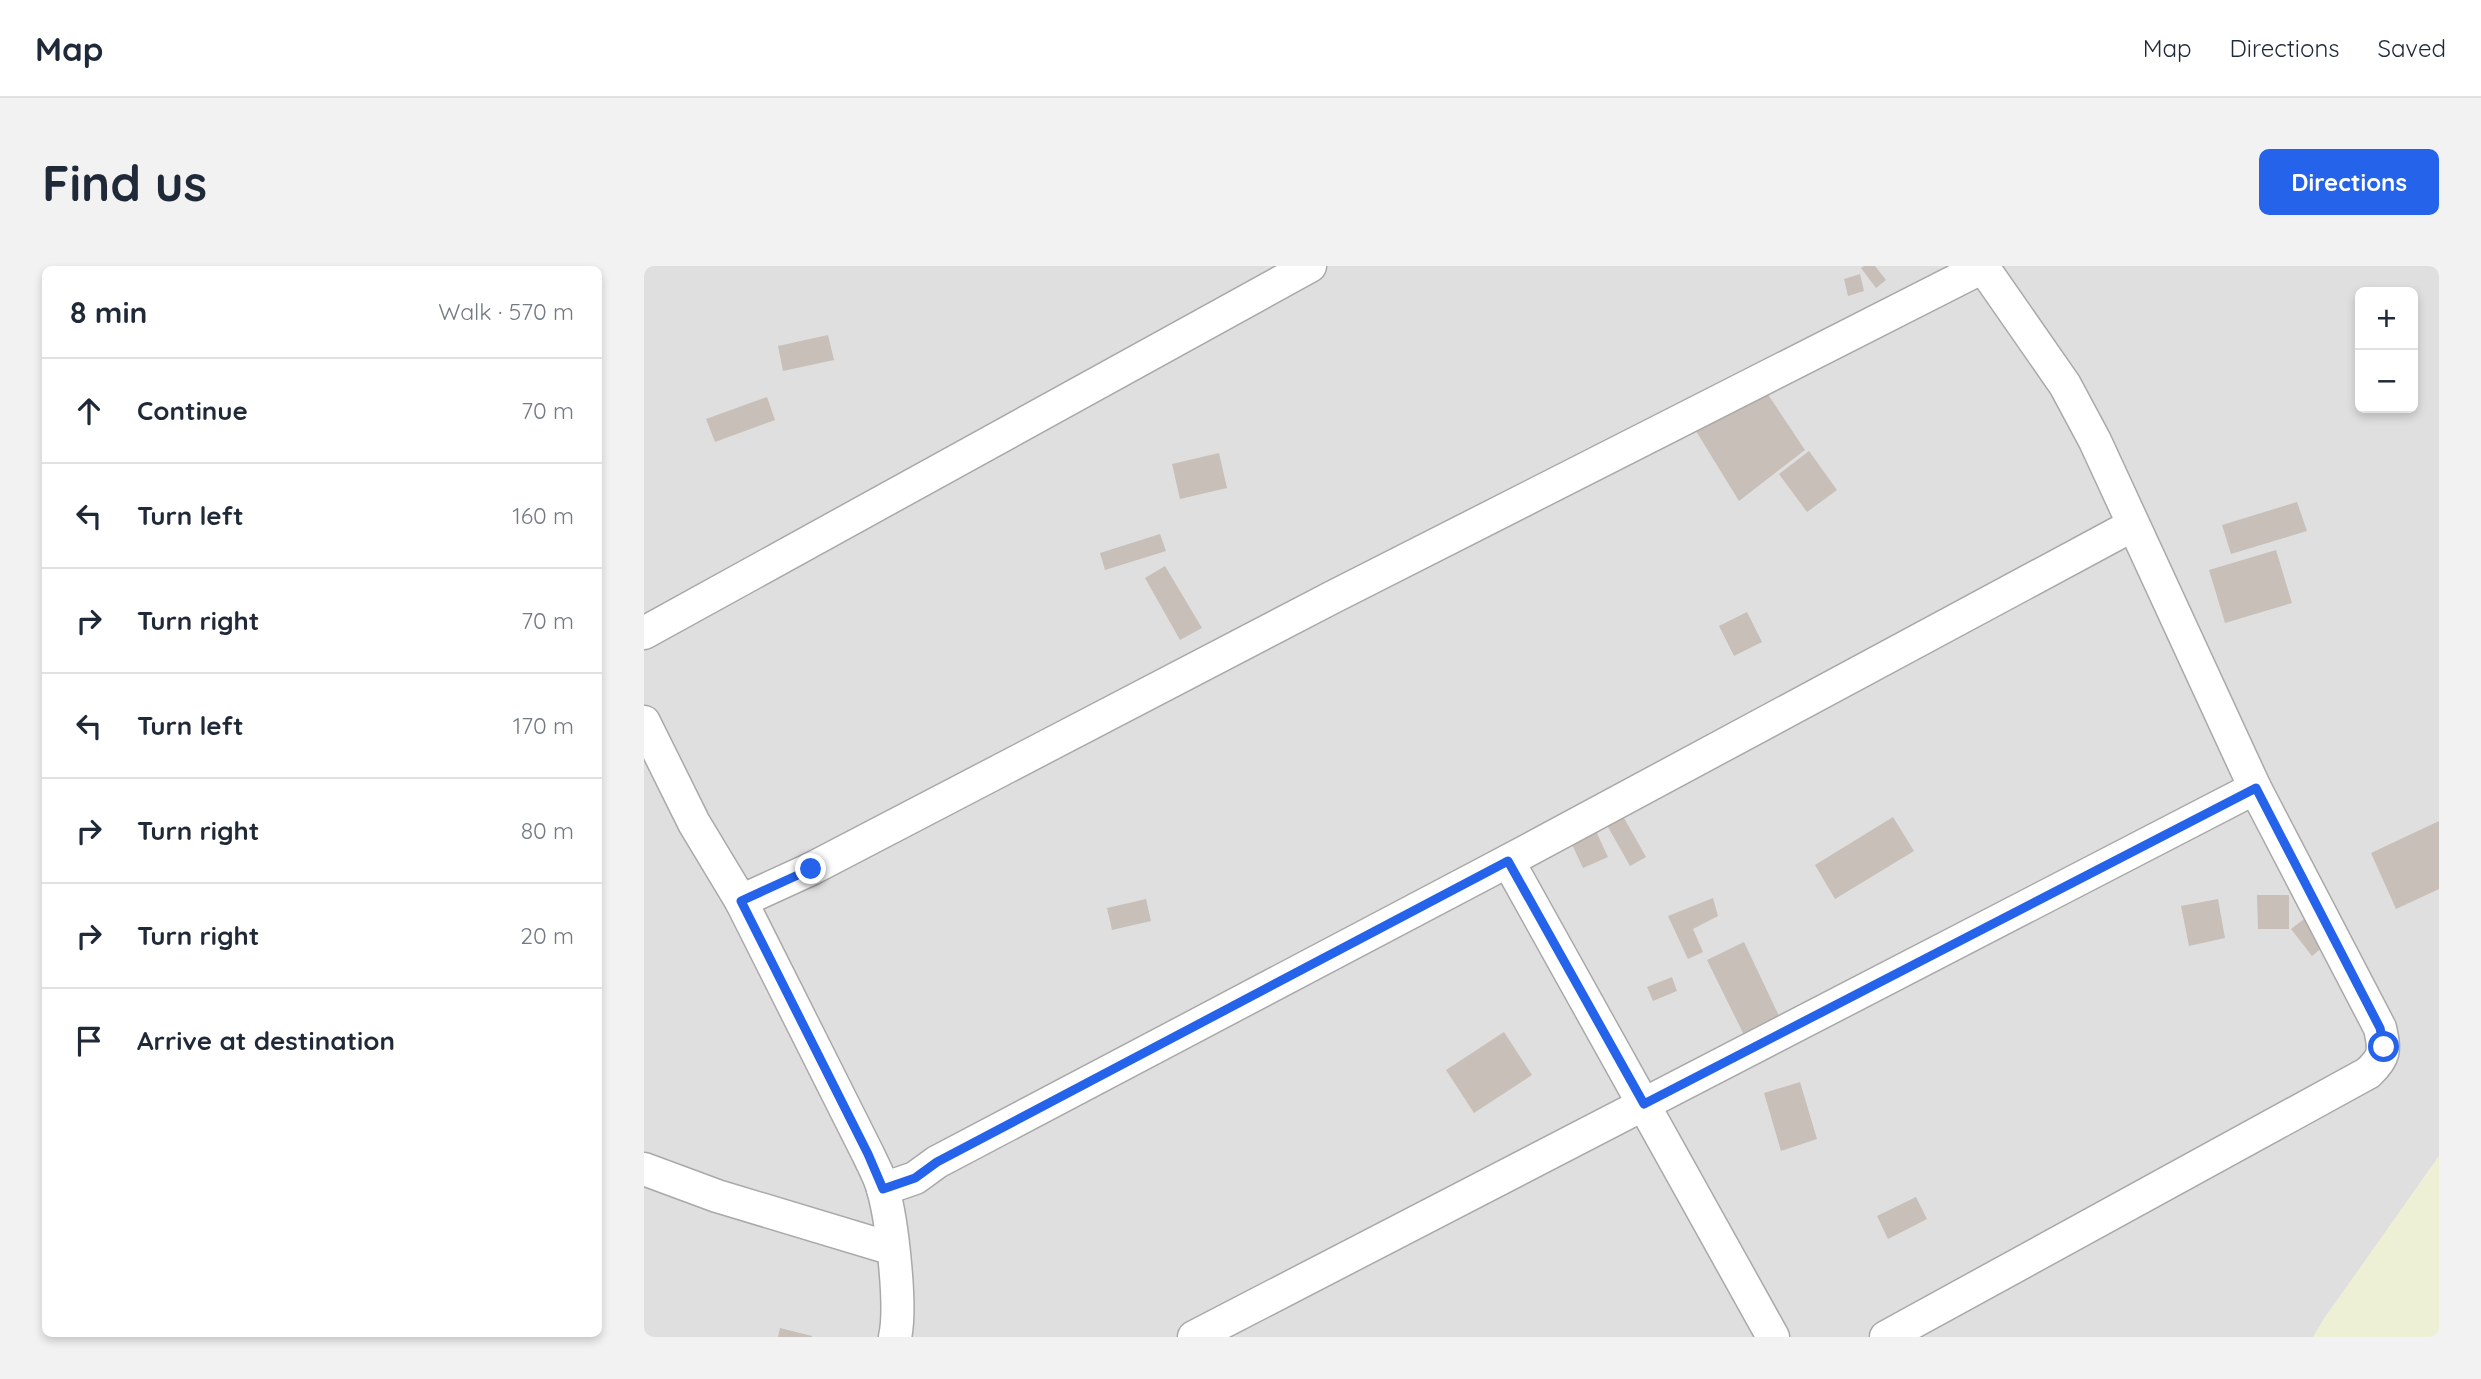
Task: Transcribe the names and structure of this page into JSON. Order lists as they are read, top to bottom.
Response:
{
  "page": {
    "header": "Map",
    "nav": ["Map", "Directions", "Saved"],
    "buttons": "Directions",
    "title": "Find us",
    "heading": ["8 min", "Walk · 570 m"],
    "map_buttons": ["+", "−"],
    "list": [
      ["Continue", "70 m"],
      ["Turn left", "160 m"],
      ["Turn right", "70 m"],
      ["Turn left", "170 m"],
      ["Turn right", "80 m"],
      ["Turn right", "20 m"],
      "Arrive at destination"
    ]
  }
}
